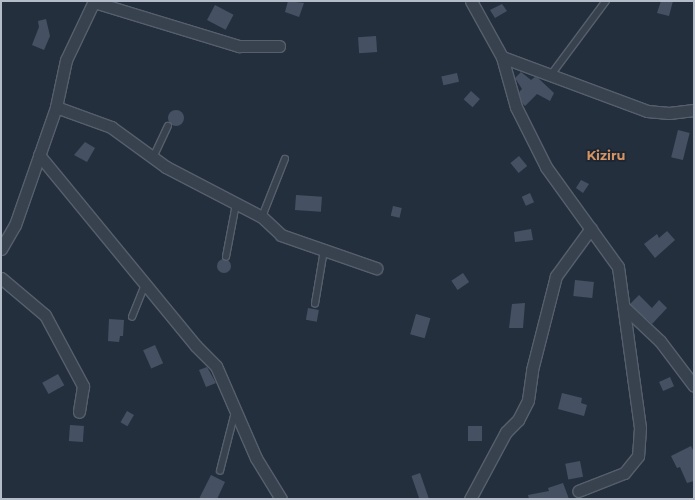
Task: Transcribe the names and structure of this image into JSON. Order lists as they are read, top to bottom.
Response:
{
  "districts": ["Kiziru"]
}
